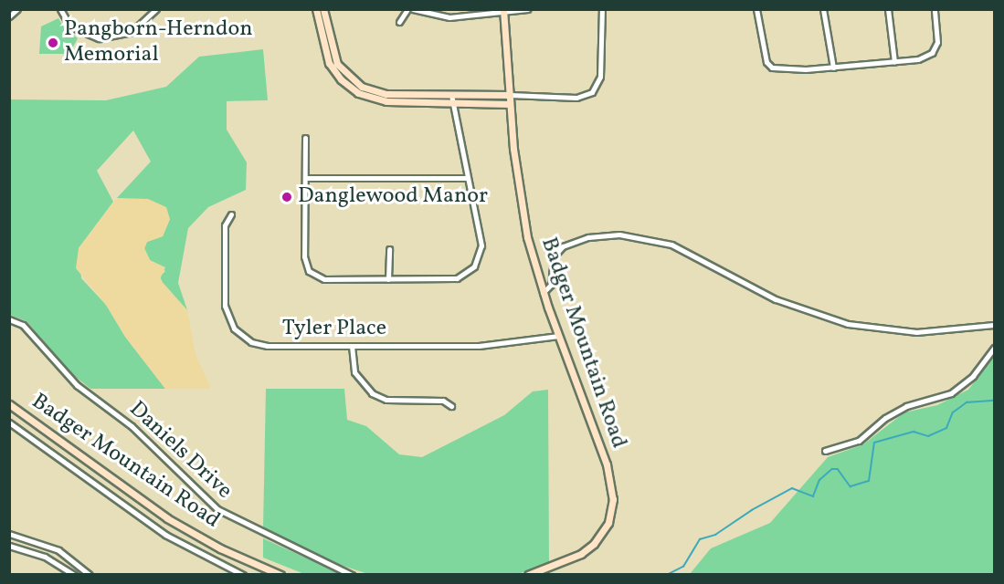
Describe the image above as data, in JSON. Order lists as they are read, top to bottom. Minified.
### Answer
{"streets":{"main road":["Badger Mountain Road"],"street":["Tyler Place","Daniels Drive"]},"crossings":[["Tyler Place","Badger Mountain Road"]],"places":["Pangborn-Herndon Memorial","Danglewood Manor"]}
